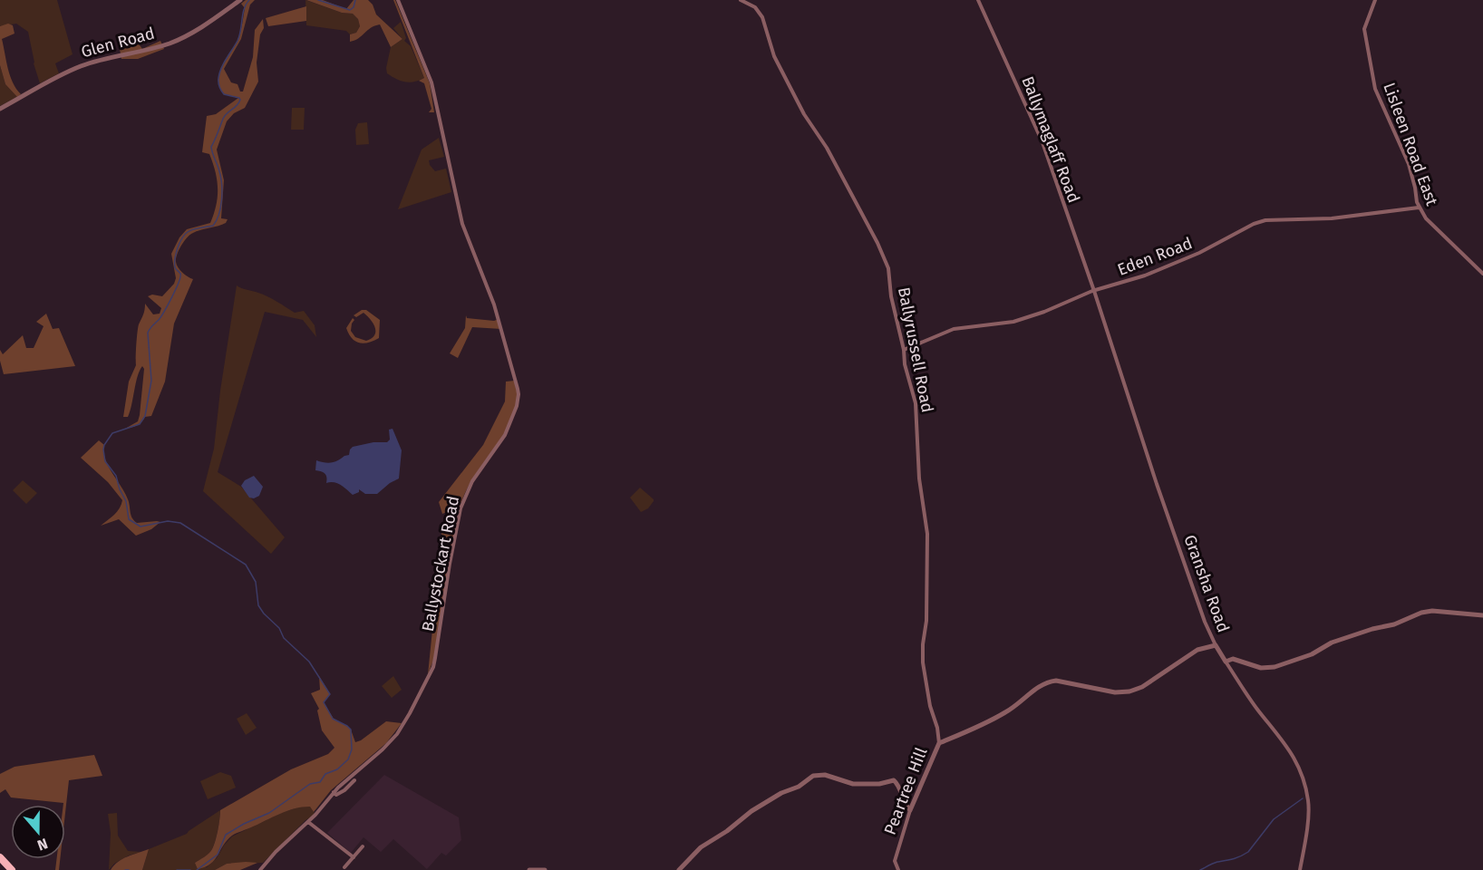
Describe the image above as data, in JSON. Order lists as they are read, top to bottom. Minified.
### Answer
{"streets":{"street":["Glen Road","Ballymaglaff Road","Lisleen Road East","Eden Road","Ballyrussell Road","Ballystockart Road","Gransha Road","Peartree Hill"]},"crossings":[["Ballymaglaff Road","Eden Road"],["Ballymaglaff Road","Gransha Road"],["Lisleen Road East","Eden Road"],["Eden Road","Ballyrussell Road"],["Eden Road","Gransha Road"],["Ballyrussell Road","Peartree Hill"],["Gransha Road","Peartree Hill"]],"north":"bottom"}
